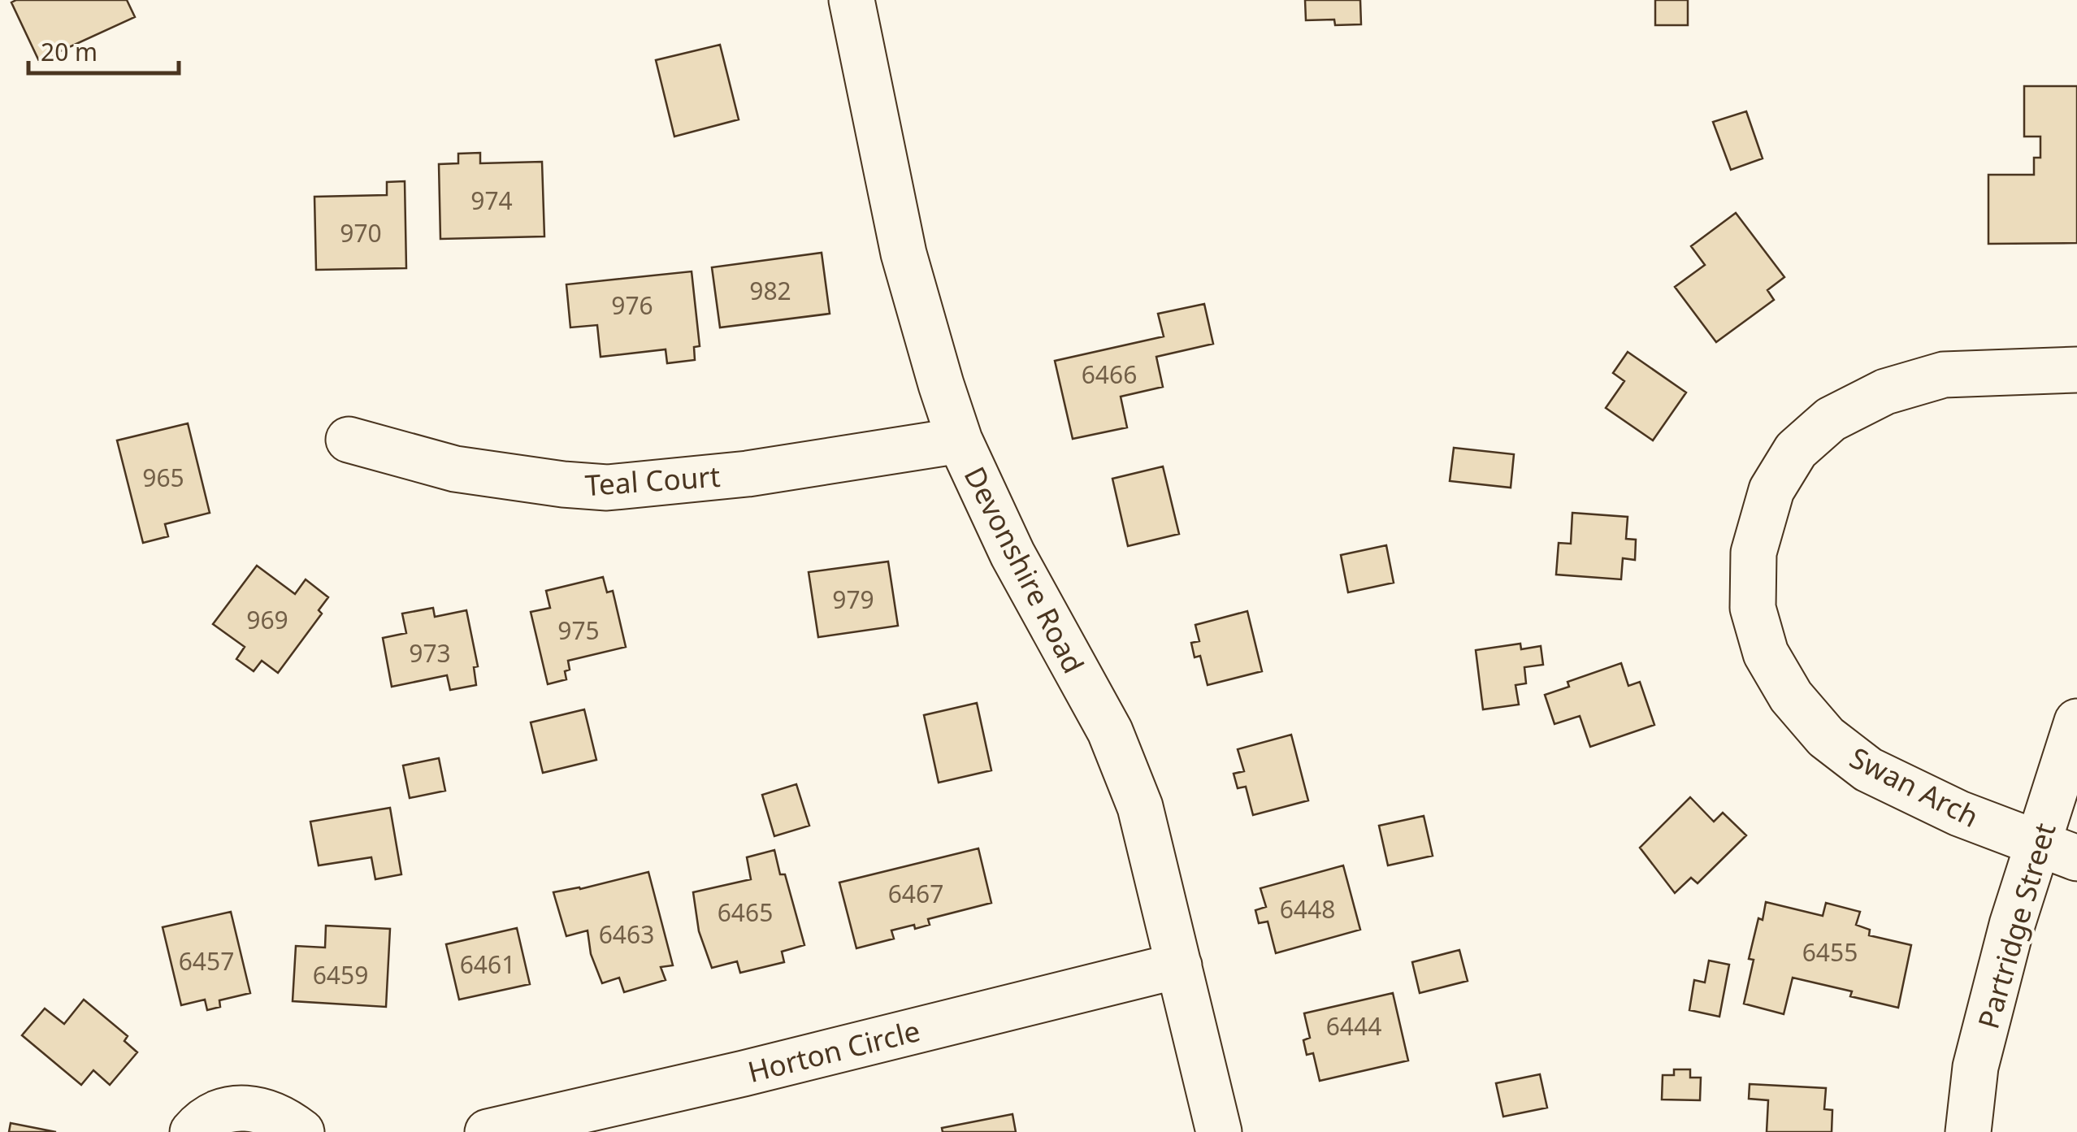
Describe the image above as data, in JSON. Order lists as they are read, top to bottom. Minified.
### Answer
{"streets":{"street":["Teal Court","Devonshire Road","Swan Arch","Partridge Street","Horton Circle"]},"crossings":[["Teal Court","Devonshire Road"],["Devonshire Road","Horton Circle"],["Swan Arch","Partridge Street"]],"house_numbers":["974","970","982","976","6466","965","979","969","975","973","6467","6448","6465","6463","6455","6457","6461","6459","6444"],"scale_bar":"20 m"}
